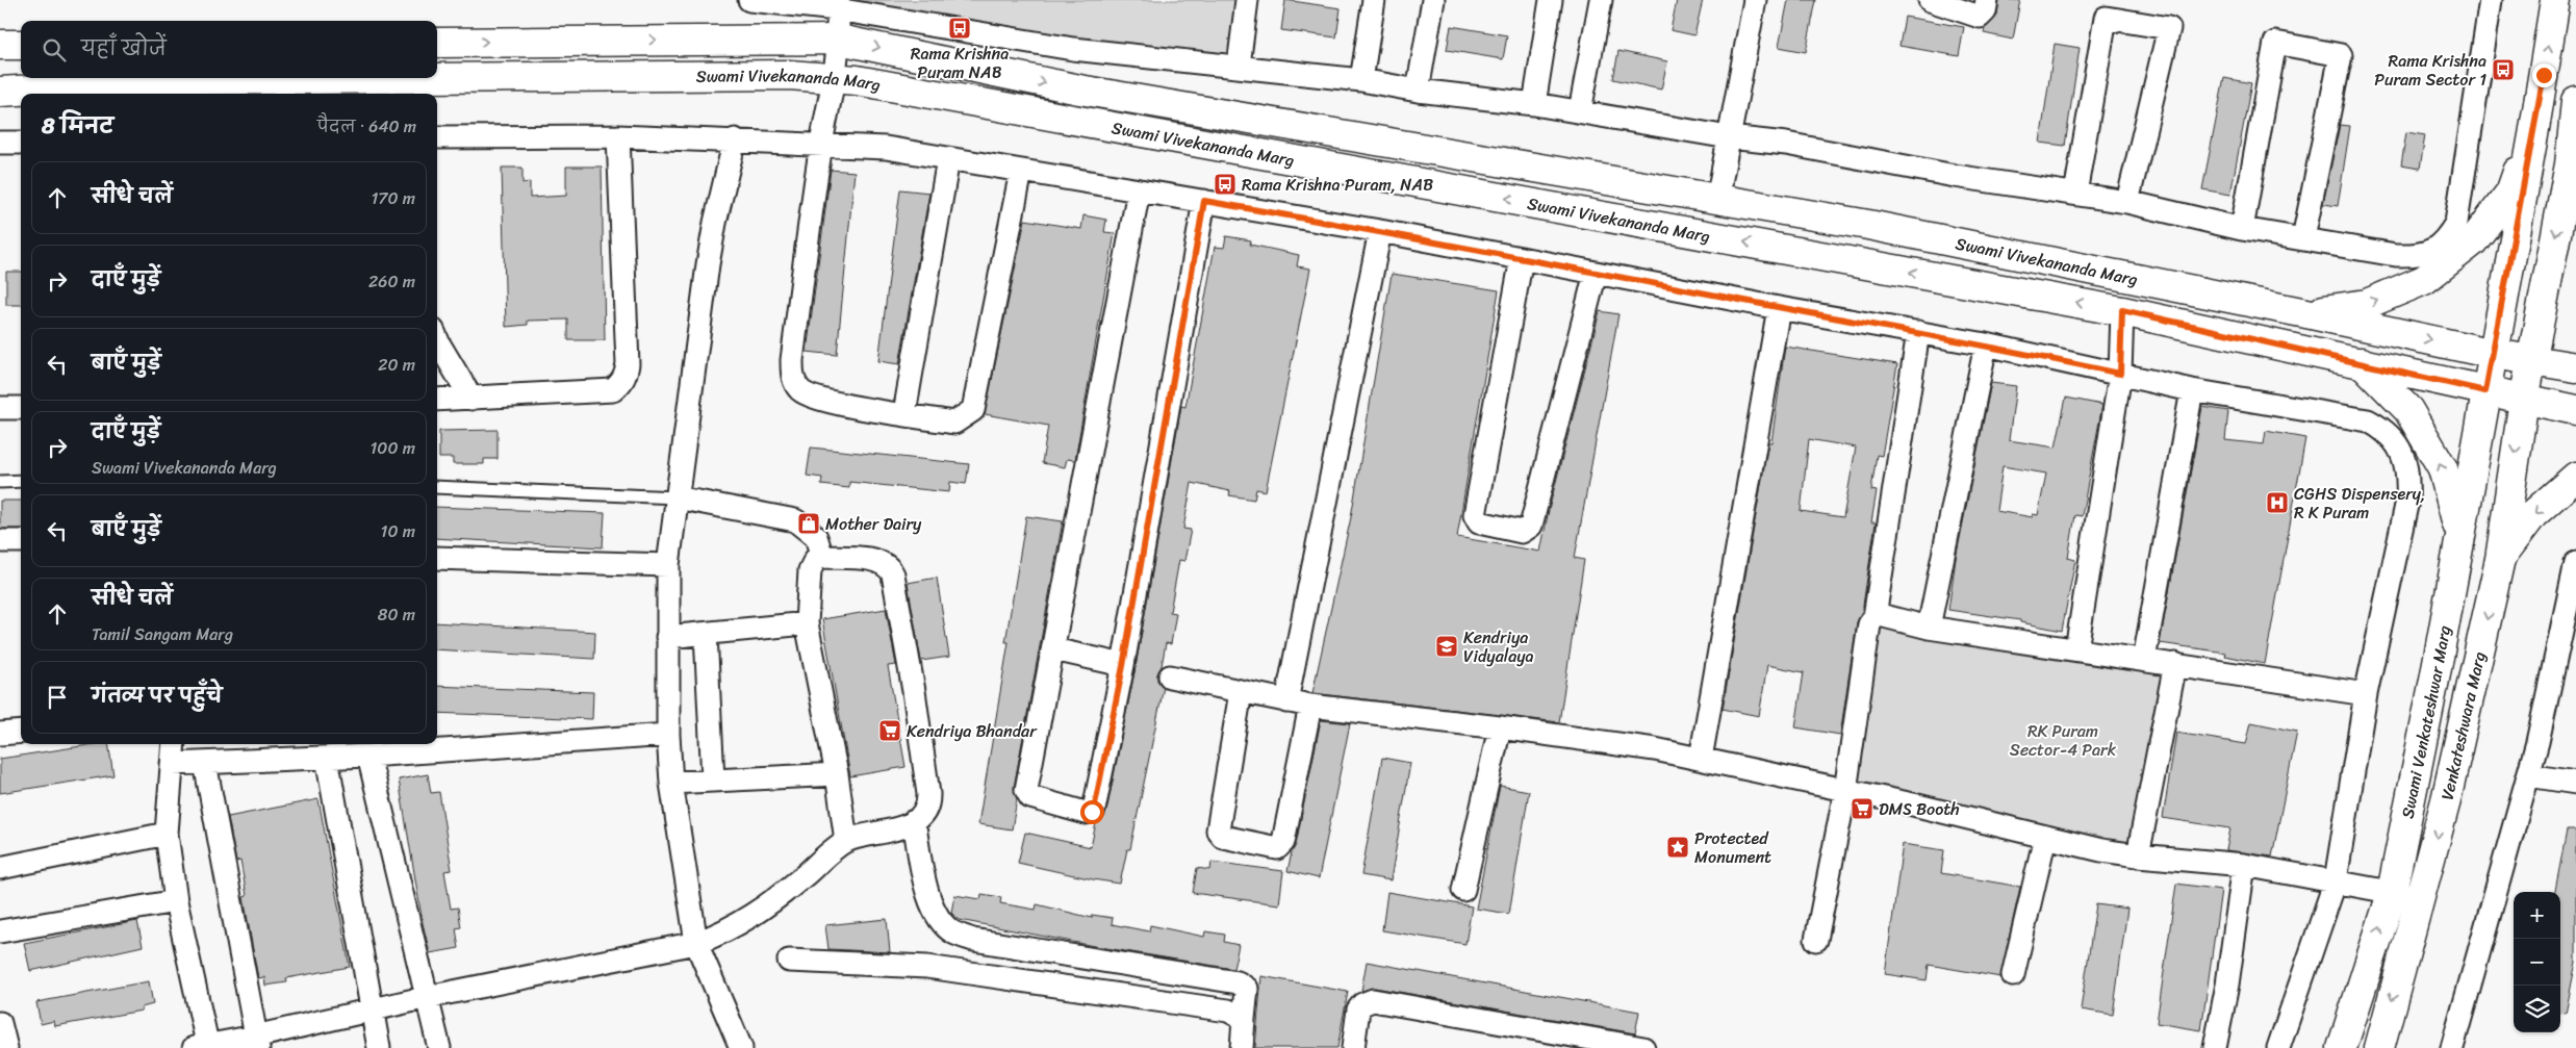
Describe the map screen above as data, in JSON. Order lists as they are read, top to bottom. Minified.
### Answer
{"streets":{"street":["Swami Vivekananda Marg","Swami Venkateshwar Marg","Venkateshwara Marg"]},"crossings":[["Swami Vivekananda Marg","Swami Venkateshwar Marg"],["Swami Vivekananda Marg","Venkateshwara Marg"]],"parks":["RK Puram Sector-4 Park"],"places":{"bus stop":["Rama Krishna Puram NAB","Rama Krishna Puram Sector 1","Rama Krishna Puram, NAB"],"hospital":["CGHS Dispensery, R K Puram"],"shop":["Mother Dairy"],"school or university":["Kendriya Vidyalaya"],"supermarket":["Kendriya Bhandar","DMS Booth"],"place":["Protected Monument"]},"page":{"search":"यहाँ खोजें","heading":["8 मिनट","पैदल · 640 m"],"list":[["सीधे चलें","170 m"],["दाएँ मुड़ें","260 m"],["बाएँ मुड़ें","20 m"],["दाएँ मुड़ें","Swami Vivekananda Marg","100 m"],["बाएँ मुड़ें","10 m"],["सीधे चलें","Tamil Sangam Marg","80 m"],"गंतव्य पर पहुँचे"],"map_buttons":["+","−"]}}
